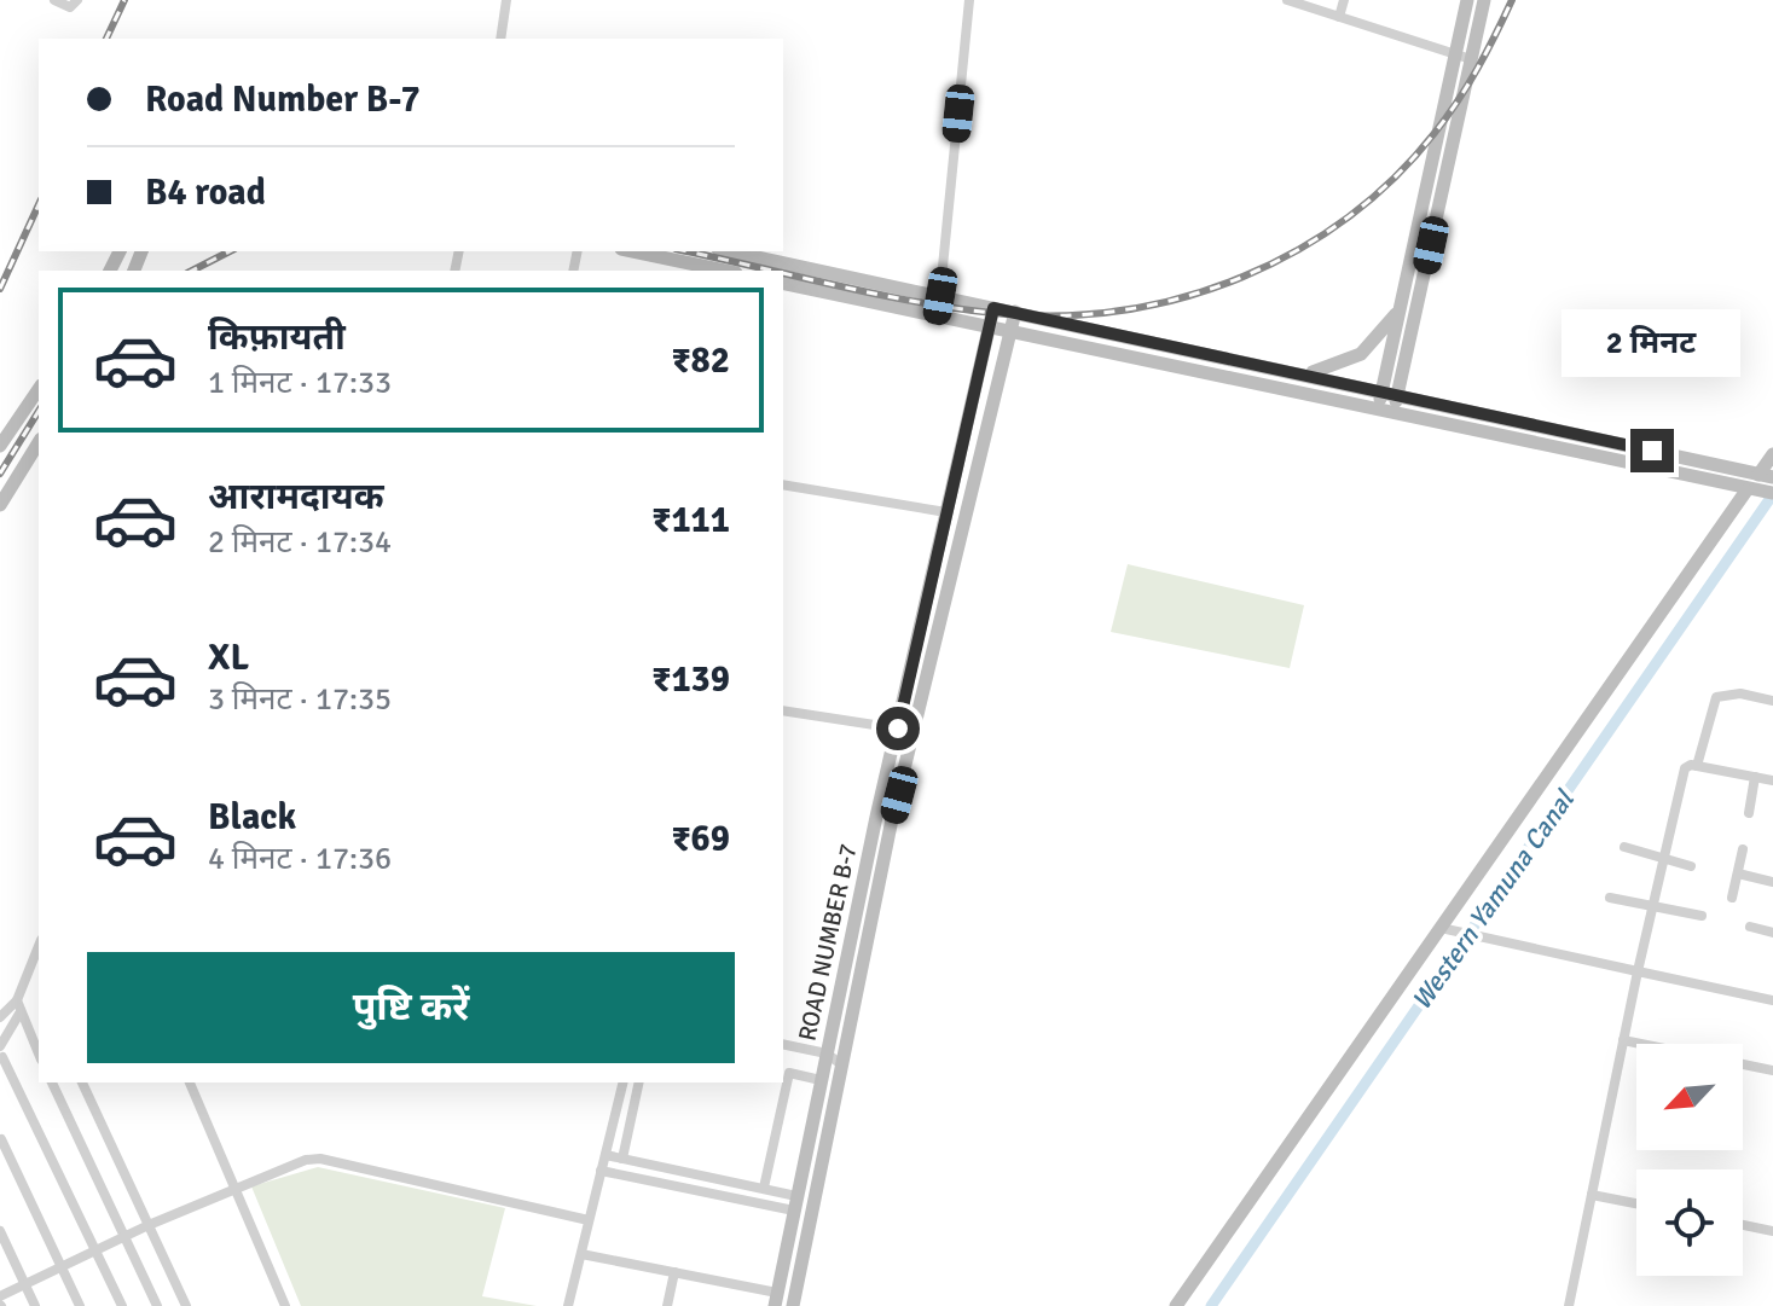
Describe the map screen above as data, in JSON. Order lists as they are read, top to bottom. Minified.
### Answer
{"streets":{"street":["ROAD NUMBER B-7"]},"water":["Western Yamuna Canal"],"north":"bottom left","page":{"banner":["Road Number B-7","B4 road"],"list":[{"name":"किफ़ायती","note":"1 मिनट · 17:33","value":"₹82"},{"name":"आरामदायक","note":"2 मिनट · 17:34","value":"₹111"},{"name":"XL","note":"3 मिनट · 17:35","value":"₹139"},{"name":"Black","note":"4 मिनट · 17:36","value":"₹69"}],"bubble":"2 मिनट","buttons":"पुष्टि करें"}}
